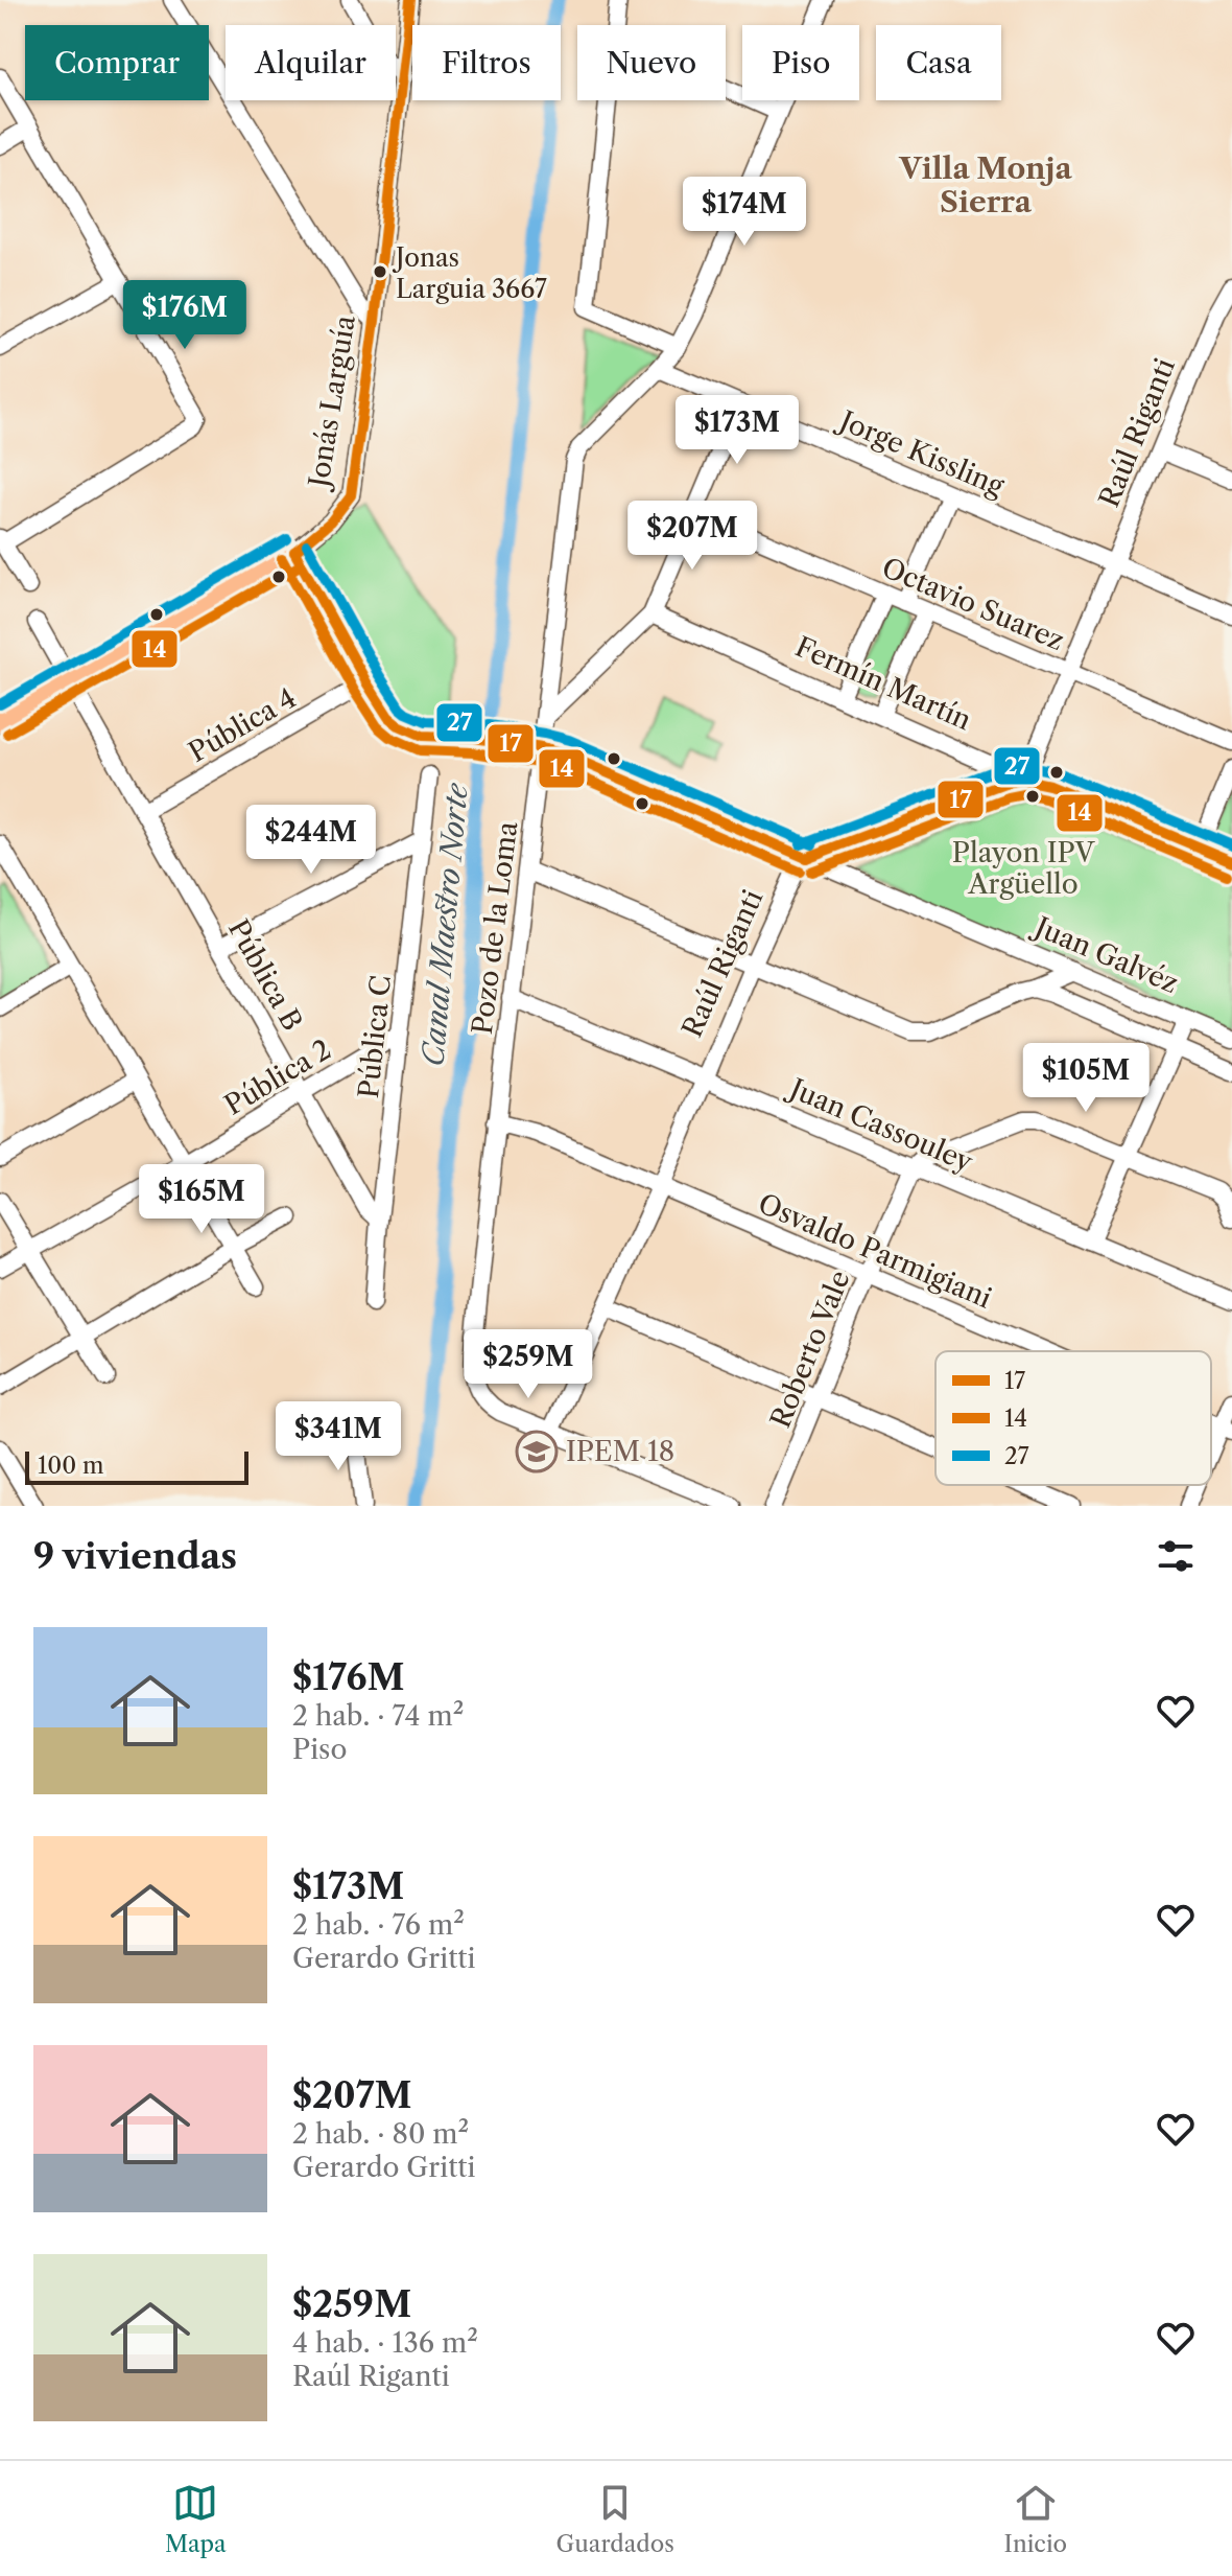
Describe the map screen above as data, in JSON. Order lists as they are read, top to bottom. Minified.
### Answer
{"streets":{"main road":["Jonás Larguía","Fermín Martín","Juan Galvéz"],"street":["Raúl Riganti","Jorge Kissling","Octavio Suarez","Pública 4","Pozo de la Loma","Pública B","Pública C","Pública 2","Juan Cassouley","Osvaldo Parmigiani","Roberto Vale"]},"crossings":[["Jonás Larguía","Juan Galvéz"],["Jonás Larguía","Pública B"],["Raúl Riganti","Jorge Kissling"],["Raúl Riganti","Octavio Suarez"],["Raúl Riganti","Fermín Martín"],["Raúl Riganti","Pozo de la Loma"],["Raúl Riganti","Juan Galvéz"],["Raúl Riganti","Juan Cassouley"],["Raúl Riganti","Osvaldo Parmigiani"],["Jorge Kissling","Pozo de la Loma"],["Pública 4","Juan Galvéz"],["Pública 4","Pública B"],["Pozo de la Loma","Juan Galvéz"],["Pozo de la Loma","Juan Cassouley"],["Pozo de la Loma","Osvaldo Parmigiani"],["Pública B","Pública C"],["Pública B","Pública 2"],["Pública C","Pública 2"],["Juan Cassouley","Roberto Vale"],["Osvaldo Parmigiani","Roberto Vale"]],"districts":["Villa Monja Sierra"],"water":["Canal Maestro Norte"],"parks":["Playon IPV Argüello"],"places":{"other":["Jonas Larguia 3667"],"school or university":["IPEM 18"]},"lines":["transit line 17","transit line 27","transit line 14"],"legend":["17","14","27"],"scale_bar":"100 m","page":{"chip":["Comprar","Alquilar","Filtros","Nuevo","Piso","Casa"],"price":["$174M","$176M","$173M","$207M","$244M","$105M","$165M","$259M","$341M"],"scale":"100 m","heading":"9 viviendas","list":[{"name":"$176M","note":"2 hab. · 74 m² · Piso"},{"name":"$173M","note":"2 hab. · 76 m² · Gerardo Gritti"},{"name":"$207M","note":"2 hab. · 80 m² · Gerardo Gritti"},{"name":"$259M","note":"4 hab. · 136 m² · Raúl Riganti"}],"tabs":["Mapa","Guardados","Inicio"]}}
